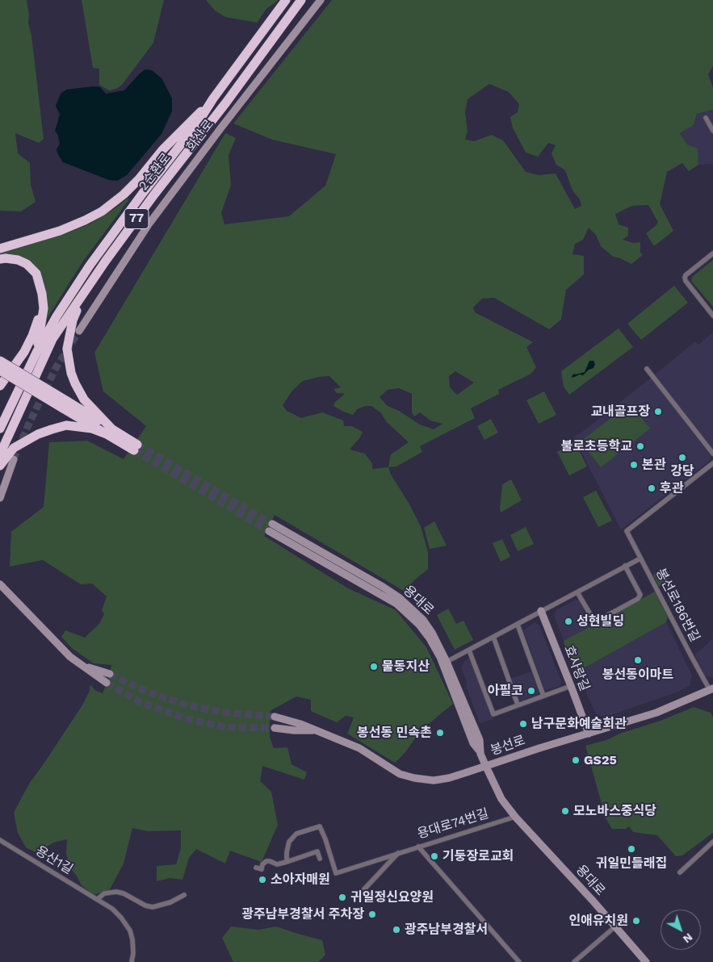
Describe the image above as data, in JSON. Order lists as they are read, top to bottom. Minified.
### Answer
{"streets":{"highway":["2순환로","77"],"main road":["화산로","용대로","효사랑길","봉선로"],"street":["봉선로186번길","용대로74번길","용산1길"]},"crossings":[["용대로","봉선로"],["용대로","용대로74번길"],["봉선로186번길","봉선로"],["효사랑길","봉선로"]],"places":["교내골프장","불로초등학교","강당","본관","후관","성현빌딩","봉선동이마트","물동지산","아필코","남구문화예술회관","봉선동 민속촌","GS25","모노바스중식당","귀일민들래집","기둥장로교회","소아자매원","귀일정신요양원","광주남부경찰서 주차장","인애유치원","광주남부경찰서"],"north":"bottom right"}
